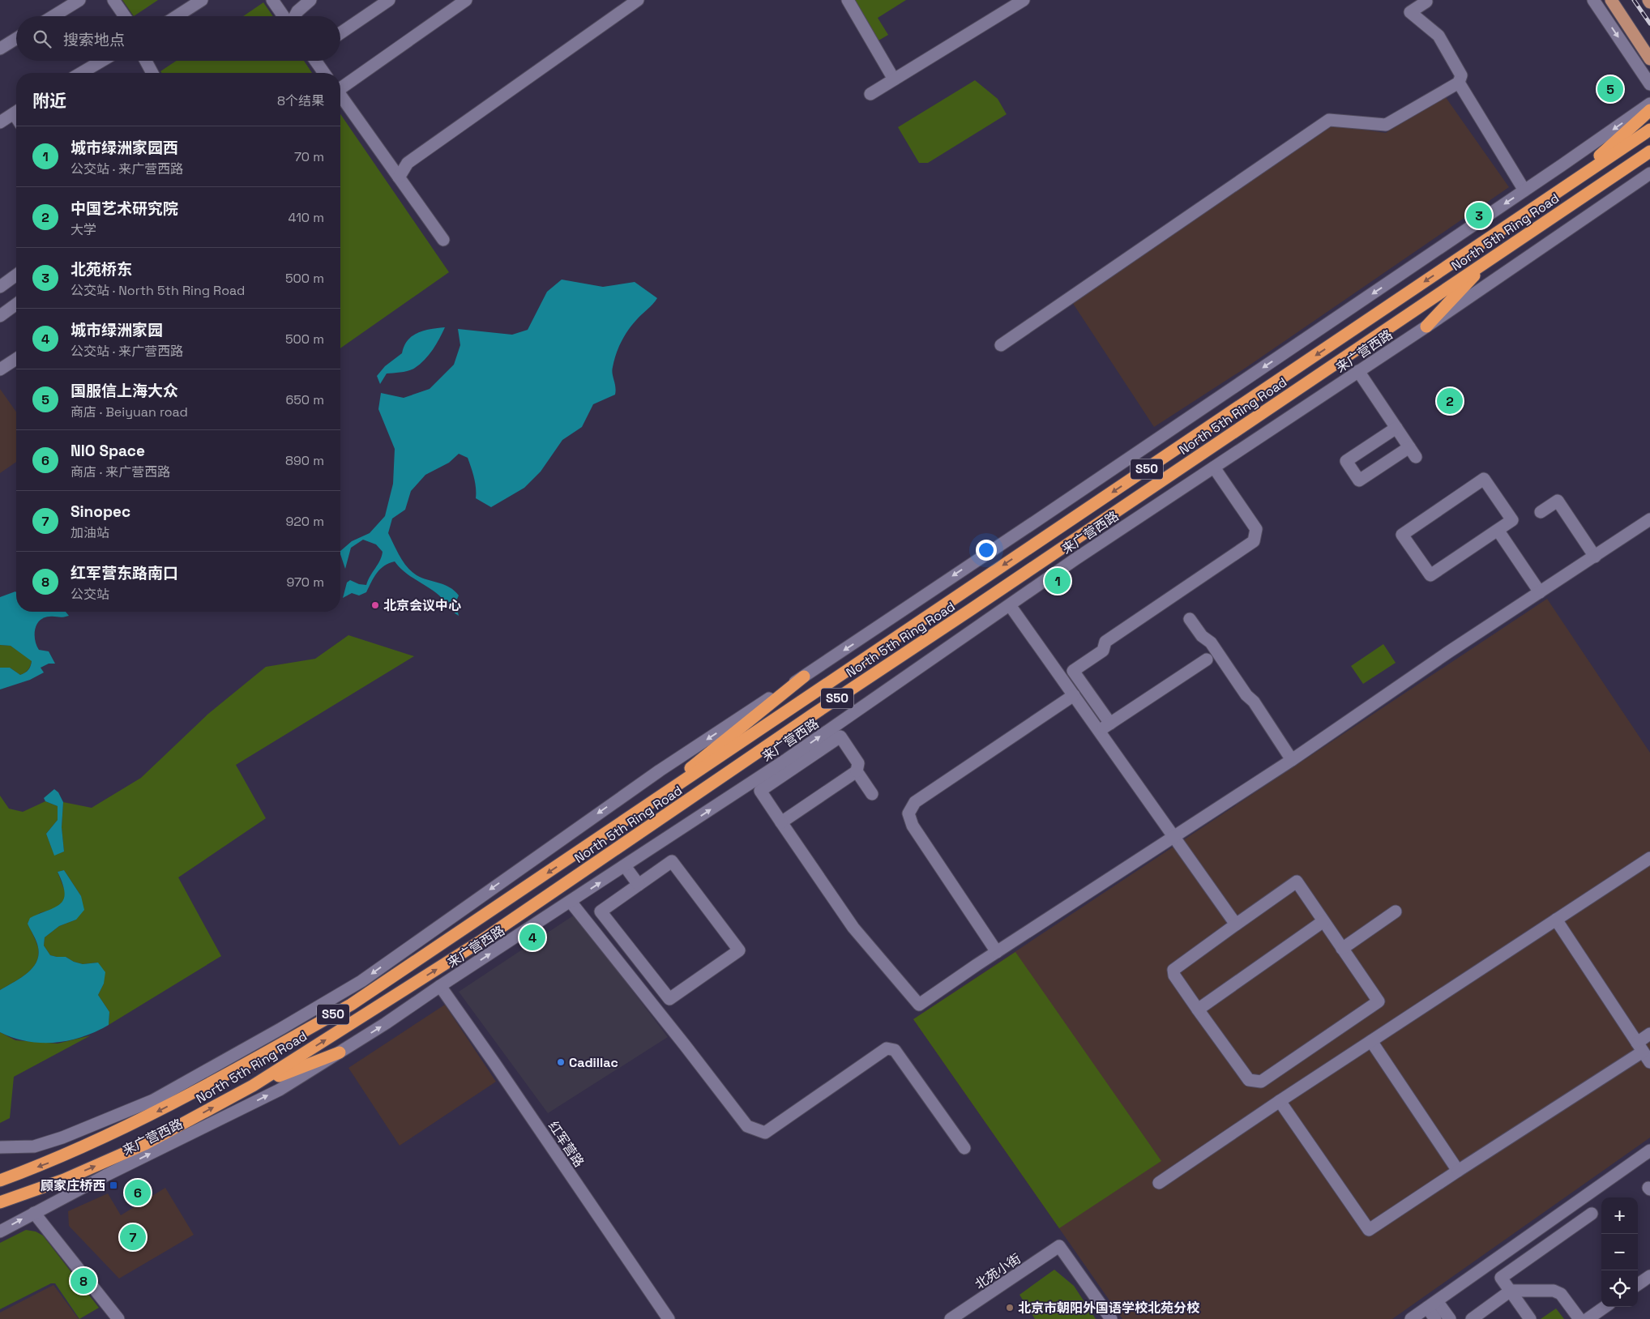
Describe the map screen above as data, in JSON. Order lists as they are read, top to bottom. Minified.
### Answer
{"streets":{"highway":["North 5th Ring Road","S50"],"street":["来广营西路","红军营路","北苑小街"]},"crossings":[["来广营西路","红军营路"]],"places":{"other":["北京会议中心","Cadillac","北京市朝阳外国语学校北苑分校"],"transit":["顾家庄桥西"]},"page":{"search":"搜索地点","heading":["附近","8个结果"],"pins":["5","3","2","1","4","6","7","8"],"list":[{"mark":"1","name":"城市绿洲家园西","note":"公交站 · 来广营西路","value":"70 m"},{"mark":"2","name":"中国艺术研究院","note":"大学","value":"410 m"},{"mark":"3","name":"北苑桥东","note":"公交站 · North 5th Ring Road","value":"500 m"},{"mark":"4","name":"城市绿洲家园","note":"公交站 · 来广营西路","value":"500 m"},{"mark":"5","name":"国服信上海大众","note":"商店 · Beiyuan road","value":"650 m"},{"mark":"6","name":"NIO Space","note":"商店 · 来广营西路","value":"890 m"},{"mark":"7","name":"Sinopec","note":"加油站","value":"920 m"},{"mark":"8","name":"红军营东路南口","note":"公交站","value":"970 m"}],"map_buttons":["+","−"]}}
